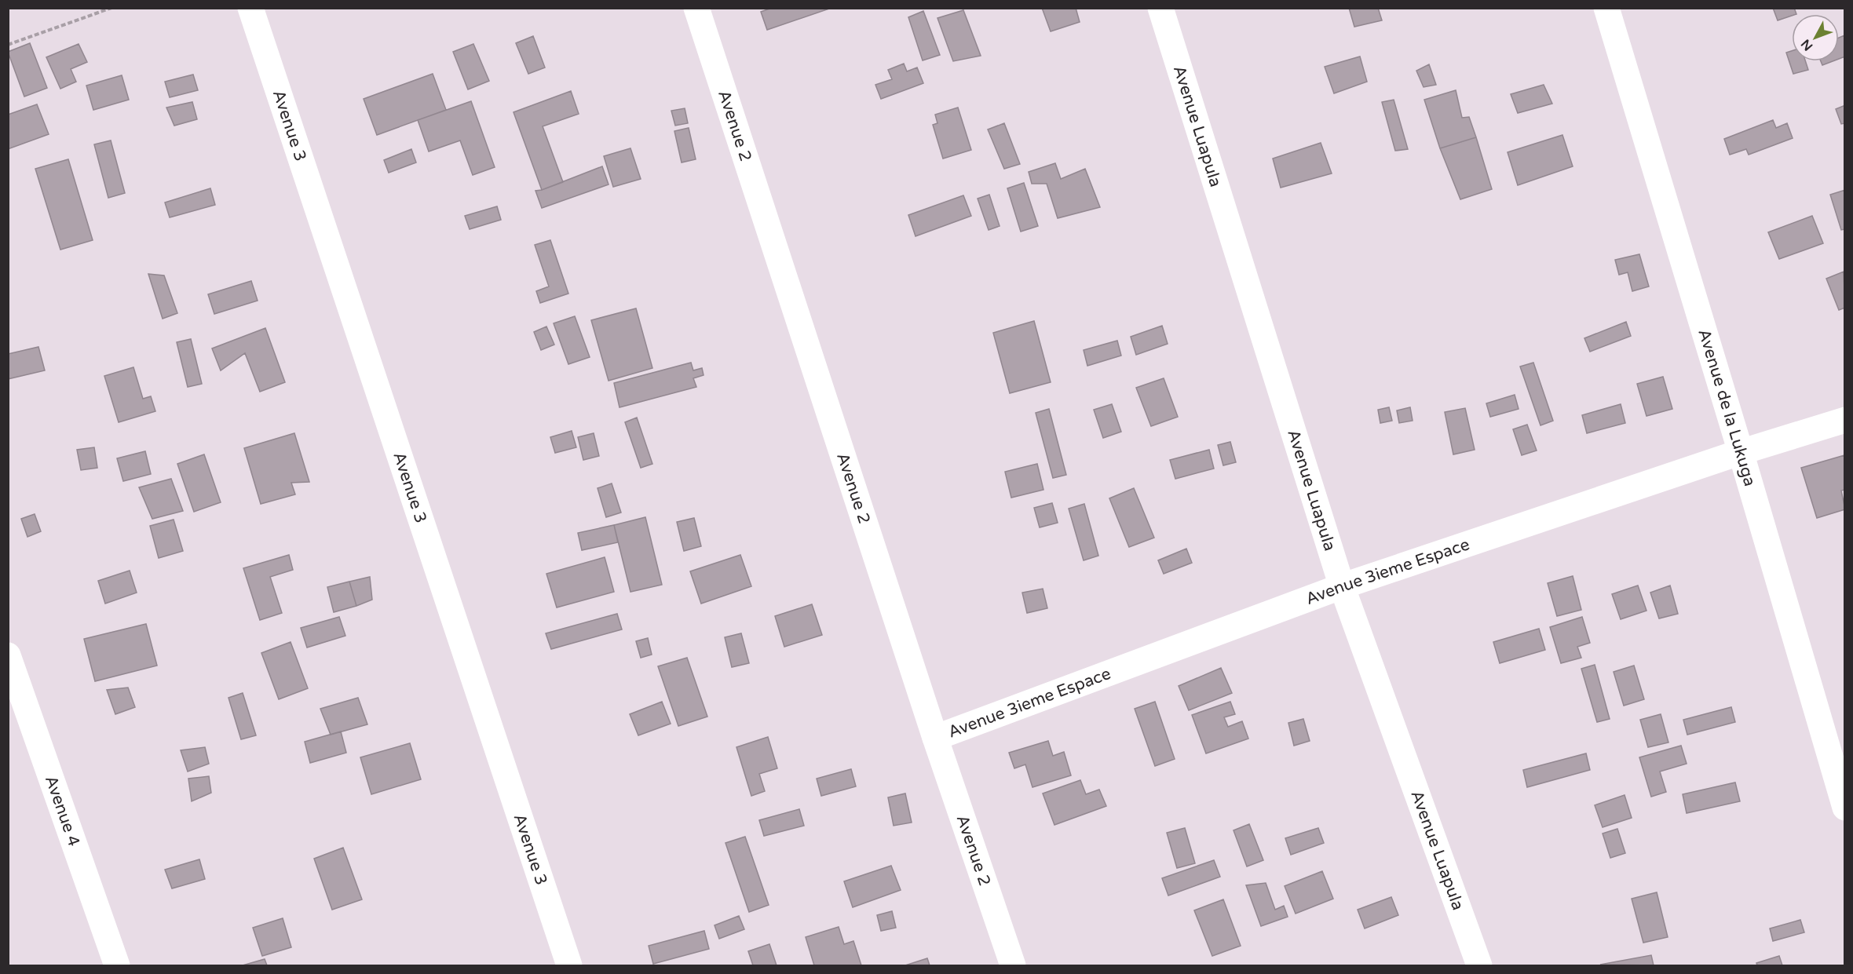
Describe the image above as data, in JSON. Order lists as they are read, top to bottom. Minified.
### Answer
{"streets":{"street":["Avenue 3","Avenue 2","Avenue Luapula","Avenue de la Lukuga","Avenue 3ieme Espace","Avenue 4"]},"crossings":[["Avenue 2","Avenue 3ieme Espace"],["Avenue Luapula","Avenue 3ieme Espace"],["Avenue de la Lukuga","Avenue 3ieme Espace"]],"north":"bottom left"}
